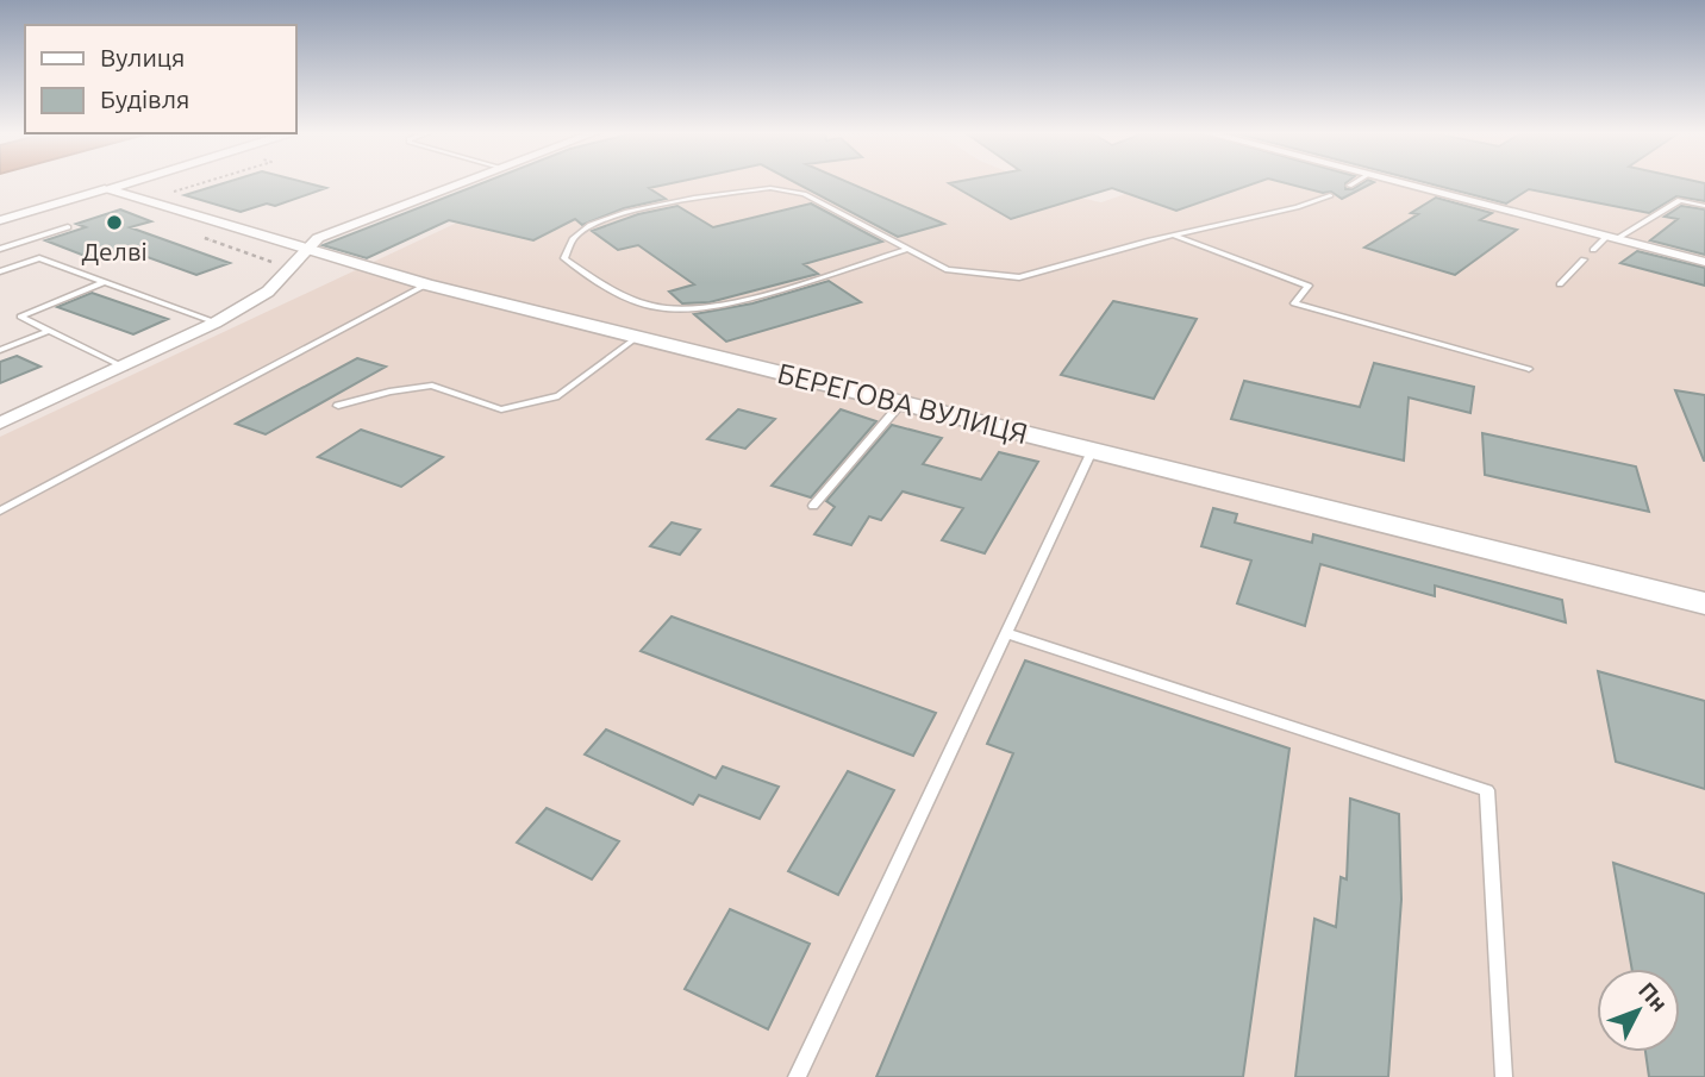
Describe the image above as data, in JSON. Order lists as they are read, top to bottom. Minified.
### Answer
{"streets":{"street":["БЕРЕГОВА ВУЛИЦЯ"]},"places":["Делві"],"legend":["Вулиця","Будівля"],"north":"top right"}
